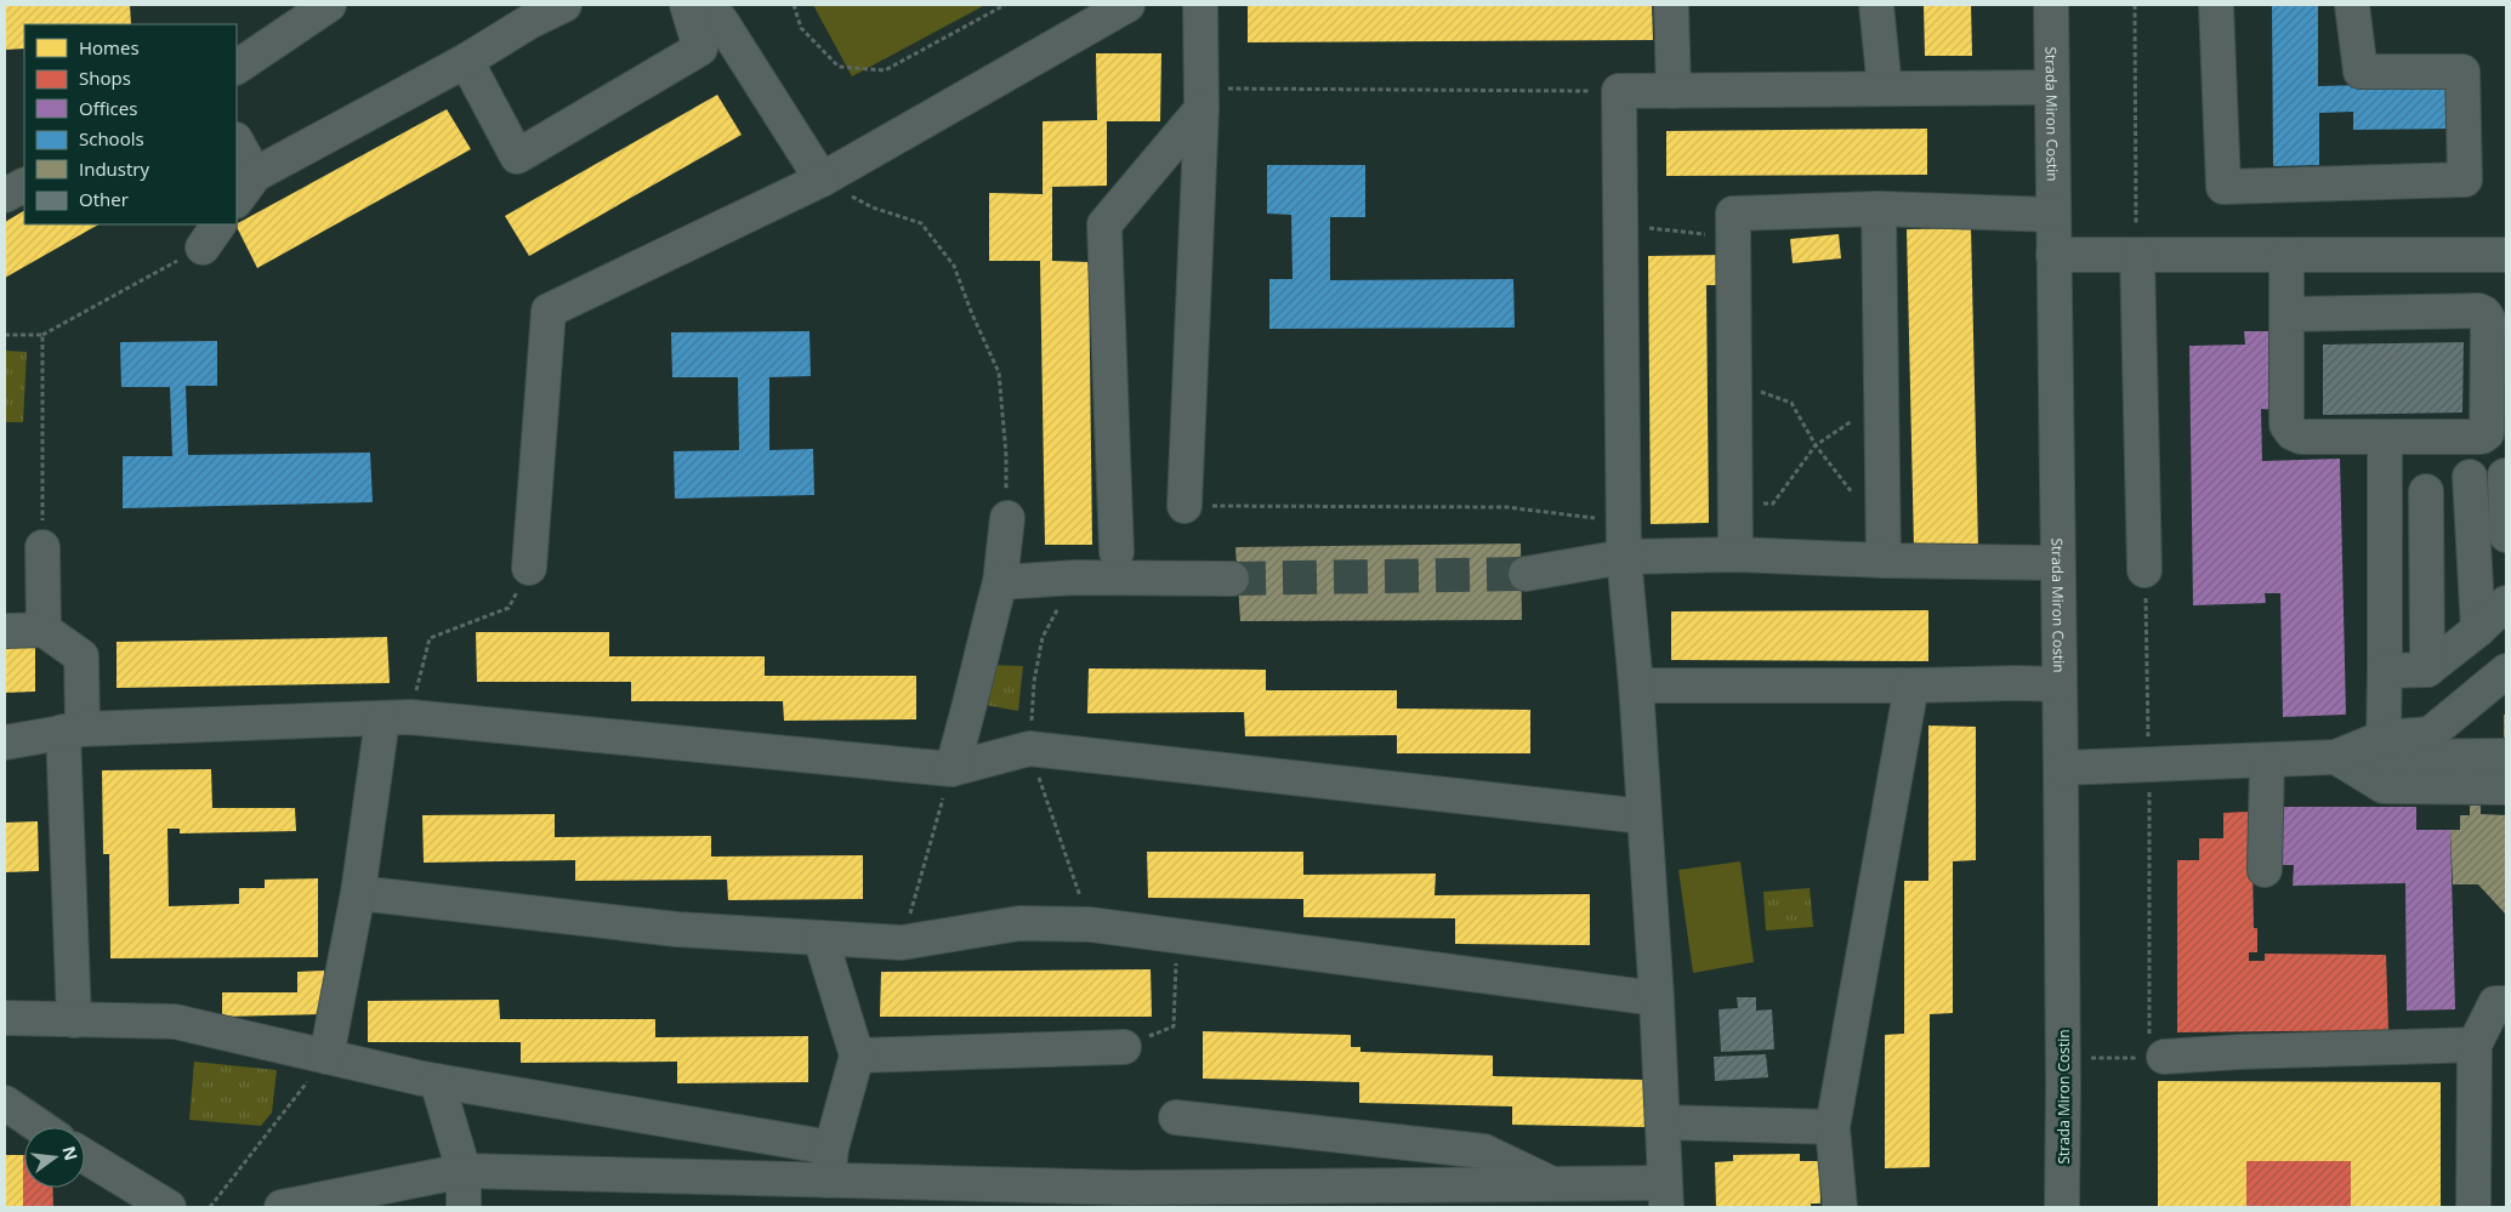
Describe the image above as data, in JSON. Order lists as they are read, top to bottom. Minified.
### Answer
{"streets":{"street":["Strada Miron Costin"]},"legend":["Homes","Shops","Offices","Schools","Industry","Other"],"north":"right"}
